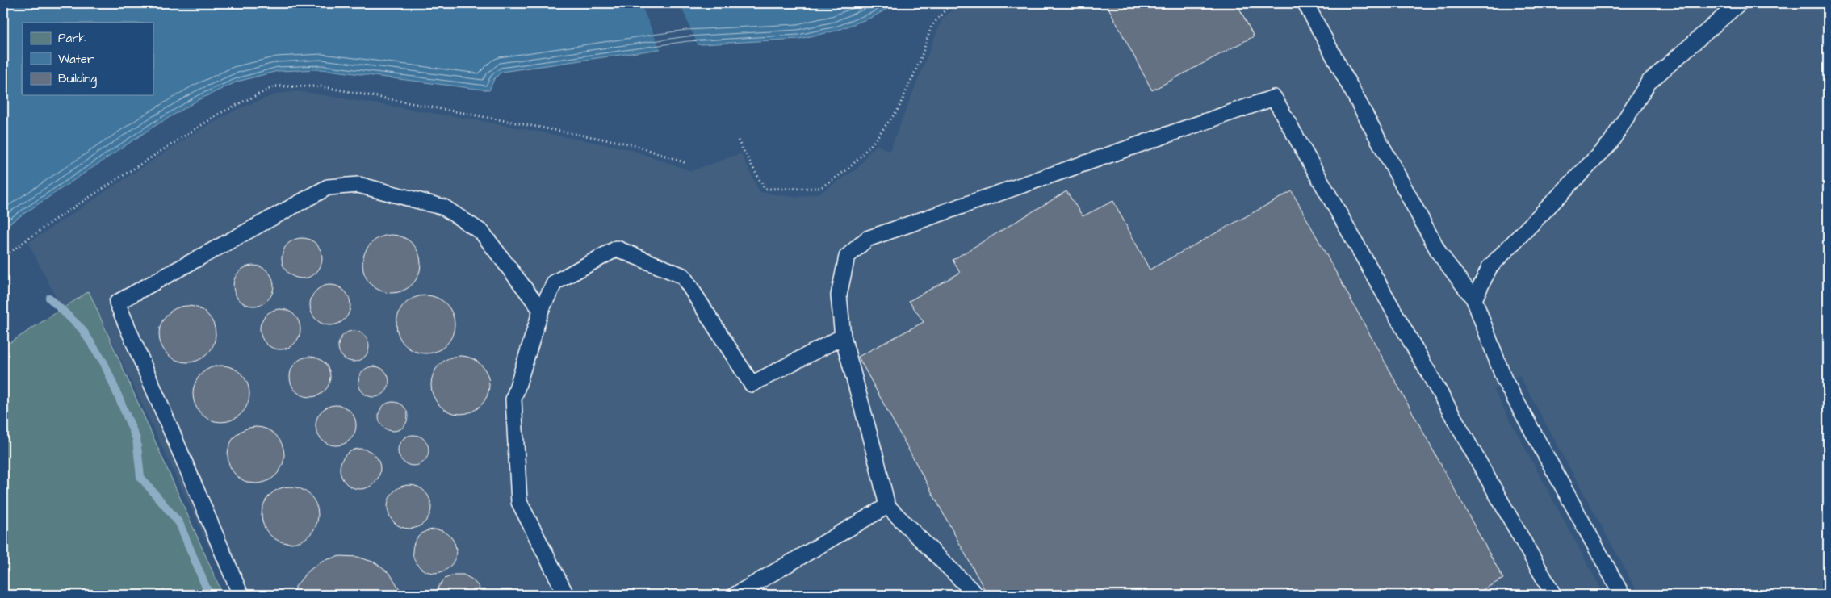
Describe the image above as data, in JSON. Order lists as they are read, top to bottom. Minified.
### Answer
{"legend":["Park","Water","Building"]}
